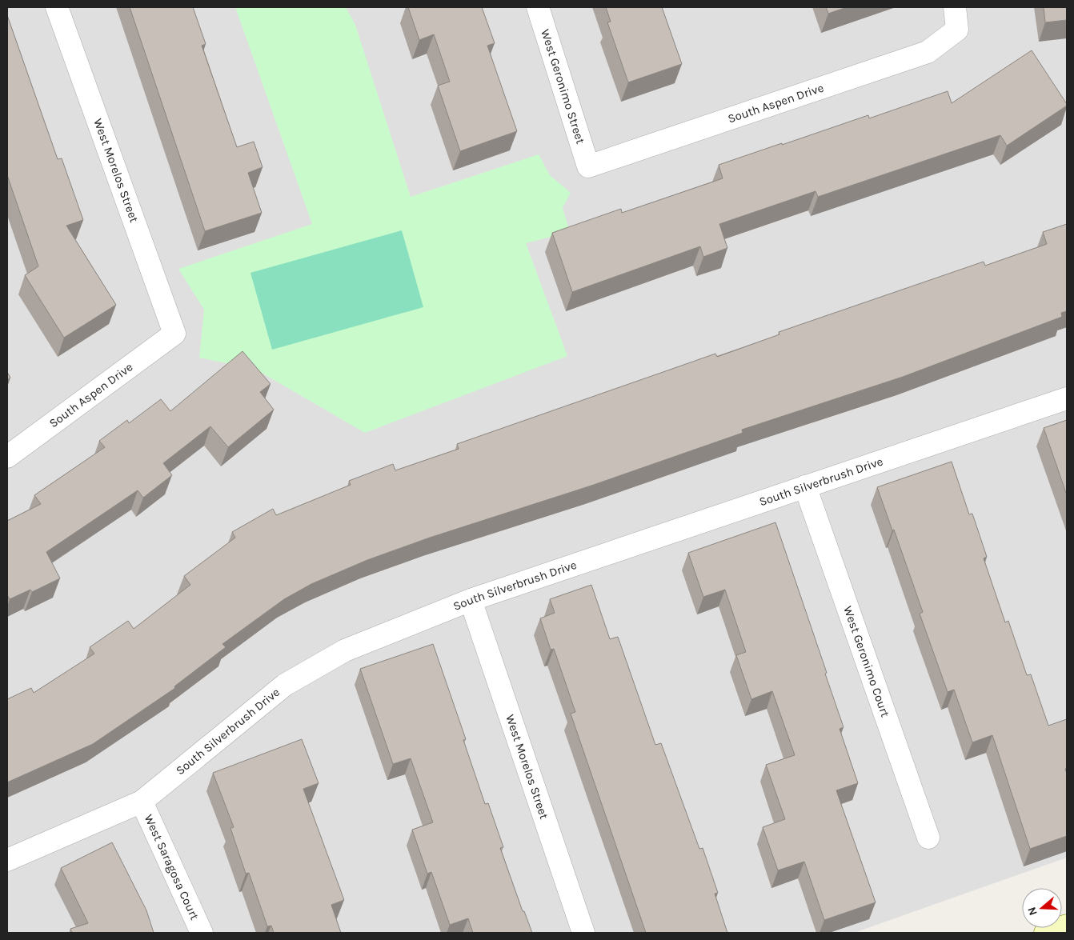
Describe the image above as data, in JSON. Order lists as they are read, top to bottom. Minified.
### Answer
{"streets":{"street":["West Geronimo Street","South Aspen Drive","West Morelos Street","South Silverbrush Drive","West Geronimo Court","West Saragosa Court"]},"crossings":[["West Geronimo Street","South Aspen Drive"],["South Aspen Drive","West Morelos Street"],["West Morelos Street","South Silverbrush Drive"],["South Silverbrush Drive","West Geronimo Court"],["South Silverbrush Drive","West Saragosa Court"]],"north":"left"}
